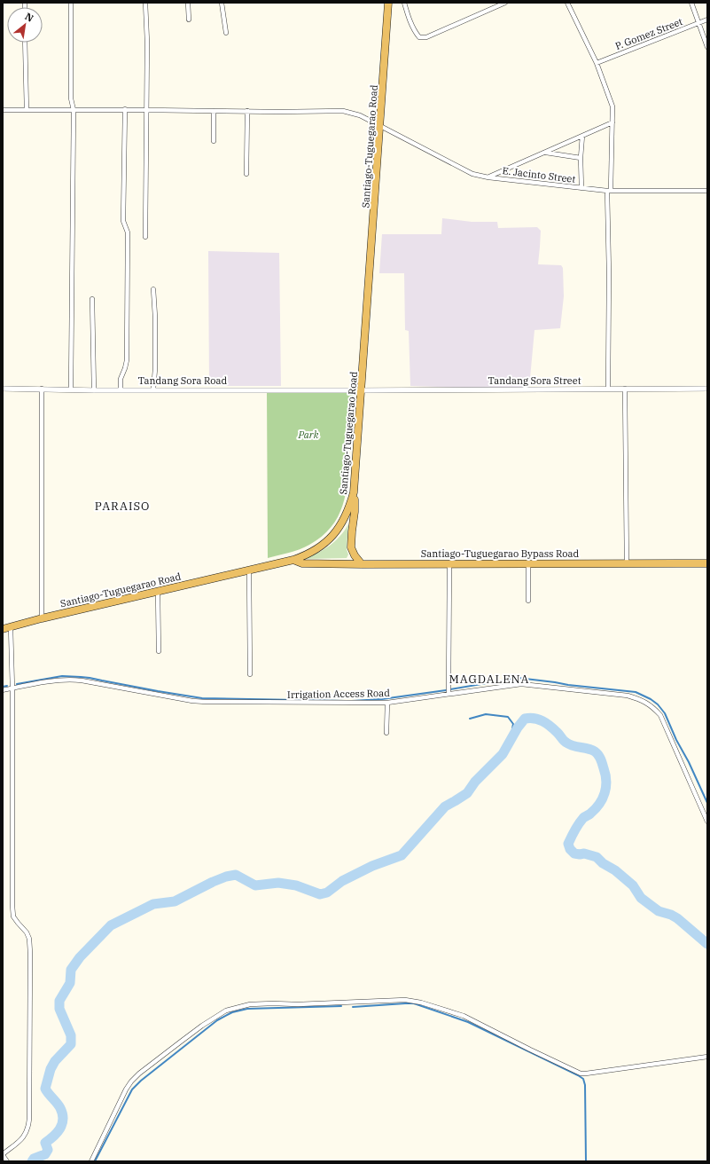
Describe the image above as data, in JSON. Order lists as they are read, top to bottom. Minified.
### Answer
{"streets":{"highway":["Santiago-Tuguegarao Road","Santiago-Tuguegarao Bypass Road"],"street":["P. Gomez Street","E. Jacinto Street","Tandang Sora Road","Tandang Sora Street","Irrigation Access Road"]},"crossings":[["Santiago-Tuguegarao Road","E. Jacinto Street"],["Santiago-Tuguegarao Road","Tandang Sora Road"],["Santiago-Tuguegarao Road","Tandang Sora Street"],["Santiago-Tuguegarao Road","Santiago-Tuguegarao Bypass Road"],["Tandang Sora Road","Tandang Sora Street"]],"districts":["PARAISO","MAGDALENA"],"parks":["Park"],"north":"top right"}
